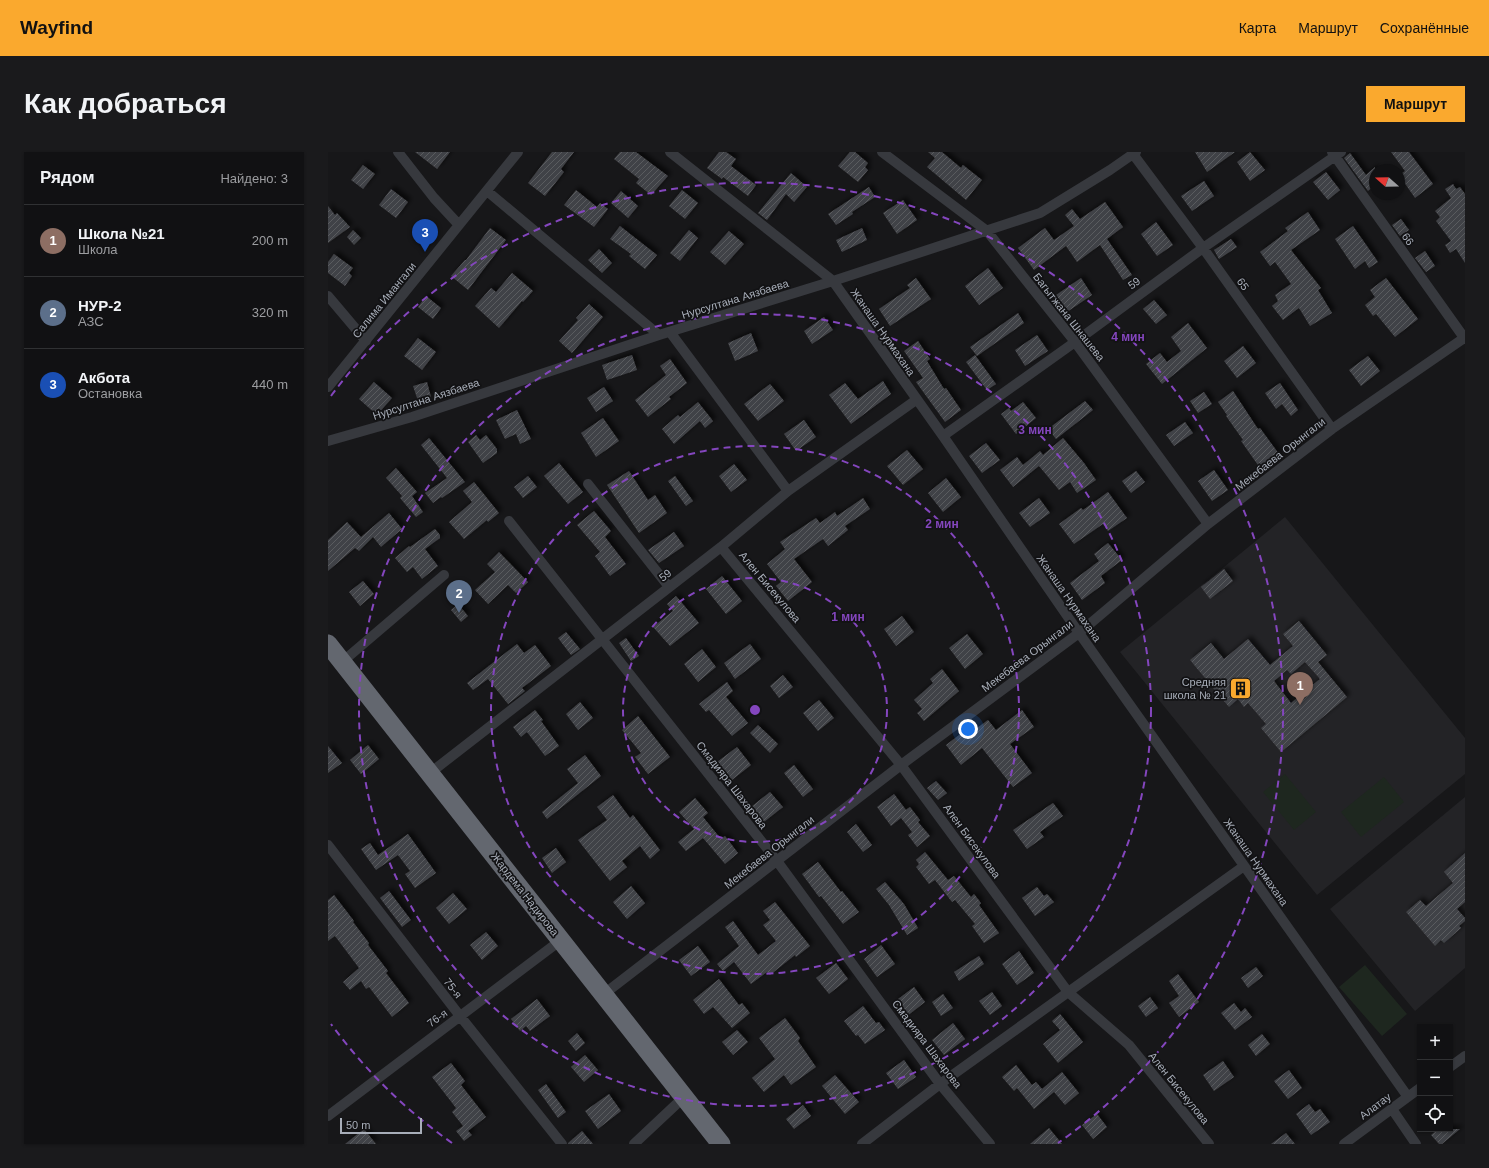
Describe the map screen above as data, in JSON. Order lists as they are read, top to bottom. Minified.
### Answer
{"streets":{"highway":["Жардема Надирова"],"street":["66","59","65","Нурсултана Аязбаева","Салима Имангали","Багытжана Шнашева","Жанаша Нурмахана","Мекебаева Орынгали","Ален Бисекулова","Смадияра Шахарова","75-я","76-я","Алатау"]},"crossings":[["66","59"],["66","Мекебаева Орынгали"],["59","65"],["59","Багытжана Шнашева"],["59","Жанаша Нурмахана"],["59","Ален Бисекулова"],["59","Смадияра Шахарова"],["59","Жардема Надирова"],["65","Нурсултана Аязбаева"],["65","Мекебаева Орынгали"],["Нурсултана Аязбаева","Багытжана Шнашева"],["Нурсултана Аязбаева","Жанаша Нурмахана"],["Багытжана Шнашева","Мекебаева Орынгали"],["Жанаша Нурмахана","Мекебаева Орынгали"],["Жанаша Нурмахана","Алатау"],["Мекебаева Орынгали","Ален Бисекулова"],["Мекебаева Орынгали","Смадияра Шахарова"],["Мекебаева Орынгали","Жардема Надирова"],["Жардема Надирова","76-я"],["75-я","76-я"]],"places":{"building":["Средняя школа № 21"]},"scale_bar":"50 m","north":"left","page":{"header":"Wayfind","nav":["Карта","Маршрут","Сохранённые"],"buttons":"Маршрут","title":"Как добраться","heading":["Рядом","Найдено: 3"],"list":[{"mark":"1","name":"Школа №21","note":"Школа","value":"200 m"},{"mark":"2","name":"НУР-2","note":"АЗС","value":"320 m"},{"mark":"3","name":"Акбота","note":"Остановка","value":"440 m"}],"pins":["3","2","1"],"map_buttons":["+","−"],"scale":"50 m"},"rings":["4 мин","3 мин","2 мин","1 мин"]}
